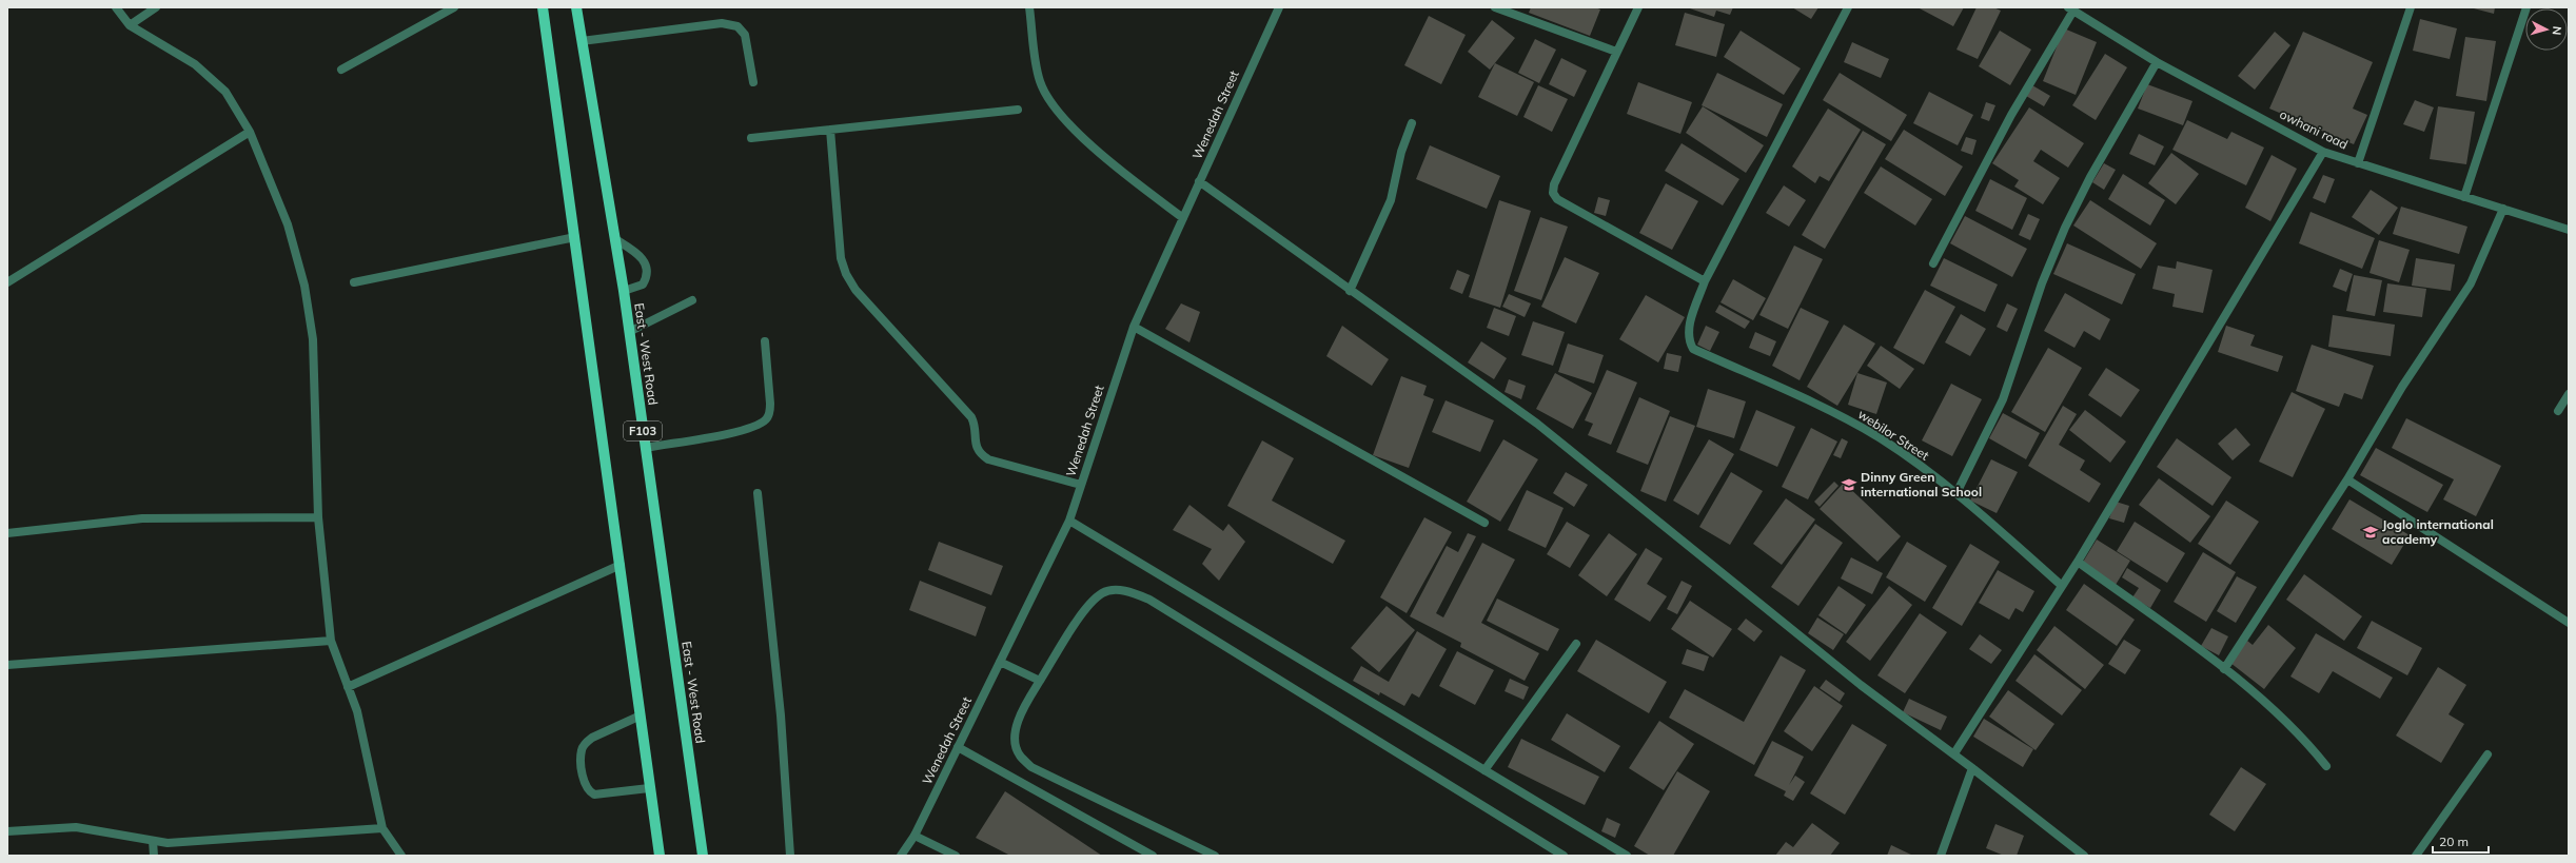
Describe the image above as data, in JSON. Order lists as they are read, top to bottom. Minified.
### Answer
{"streets":{"main road":["East - West Road","F103"],"street":["Wenedah Street","owhani road","webilor Street"]},"places":{"school or university":["Dinny Green international School","Joglo international academy"]},"scale_bar":"20 m","north":"right"}
